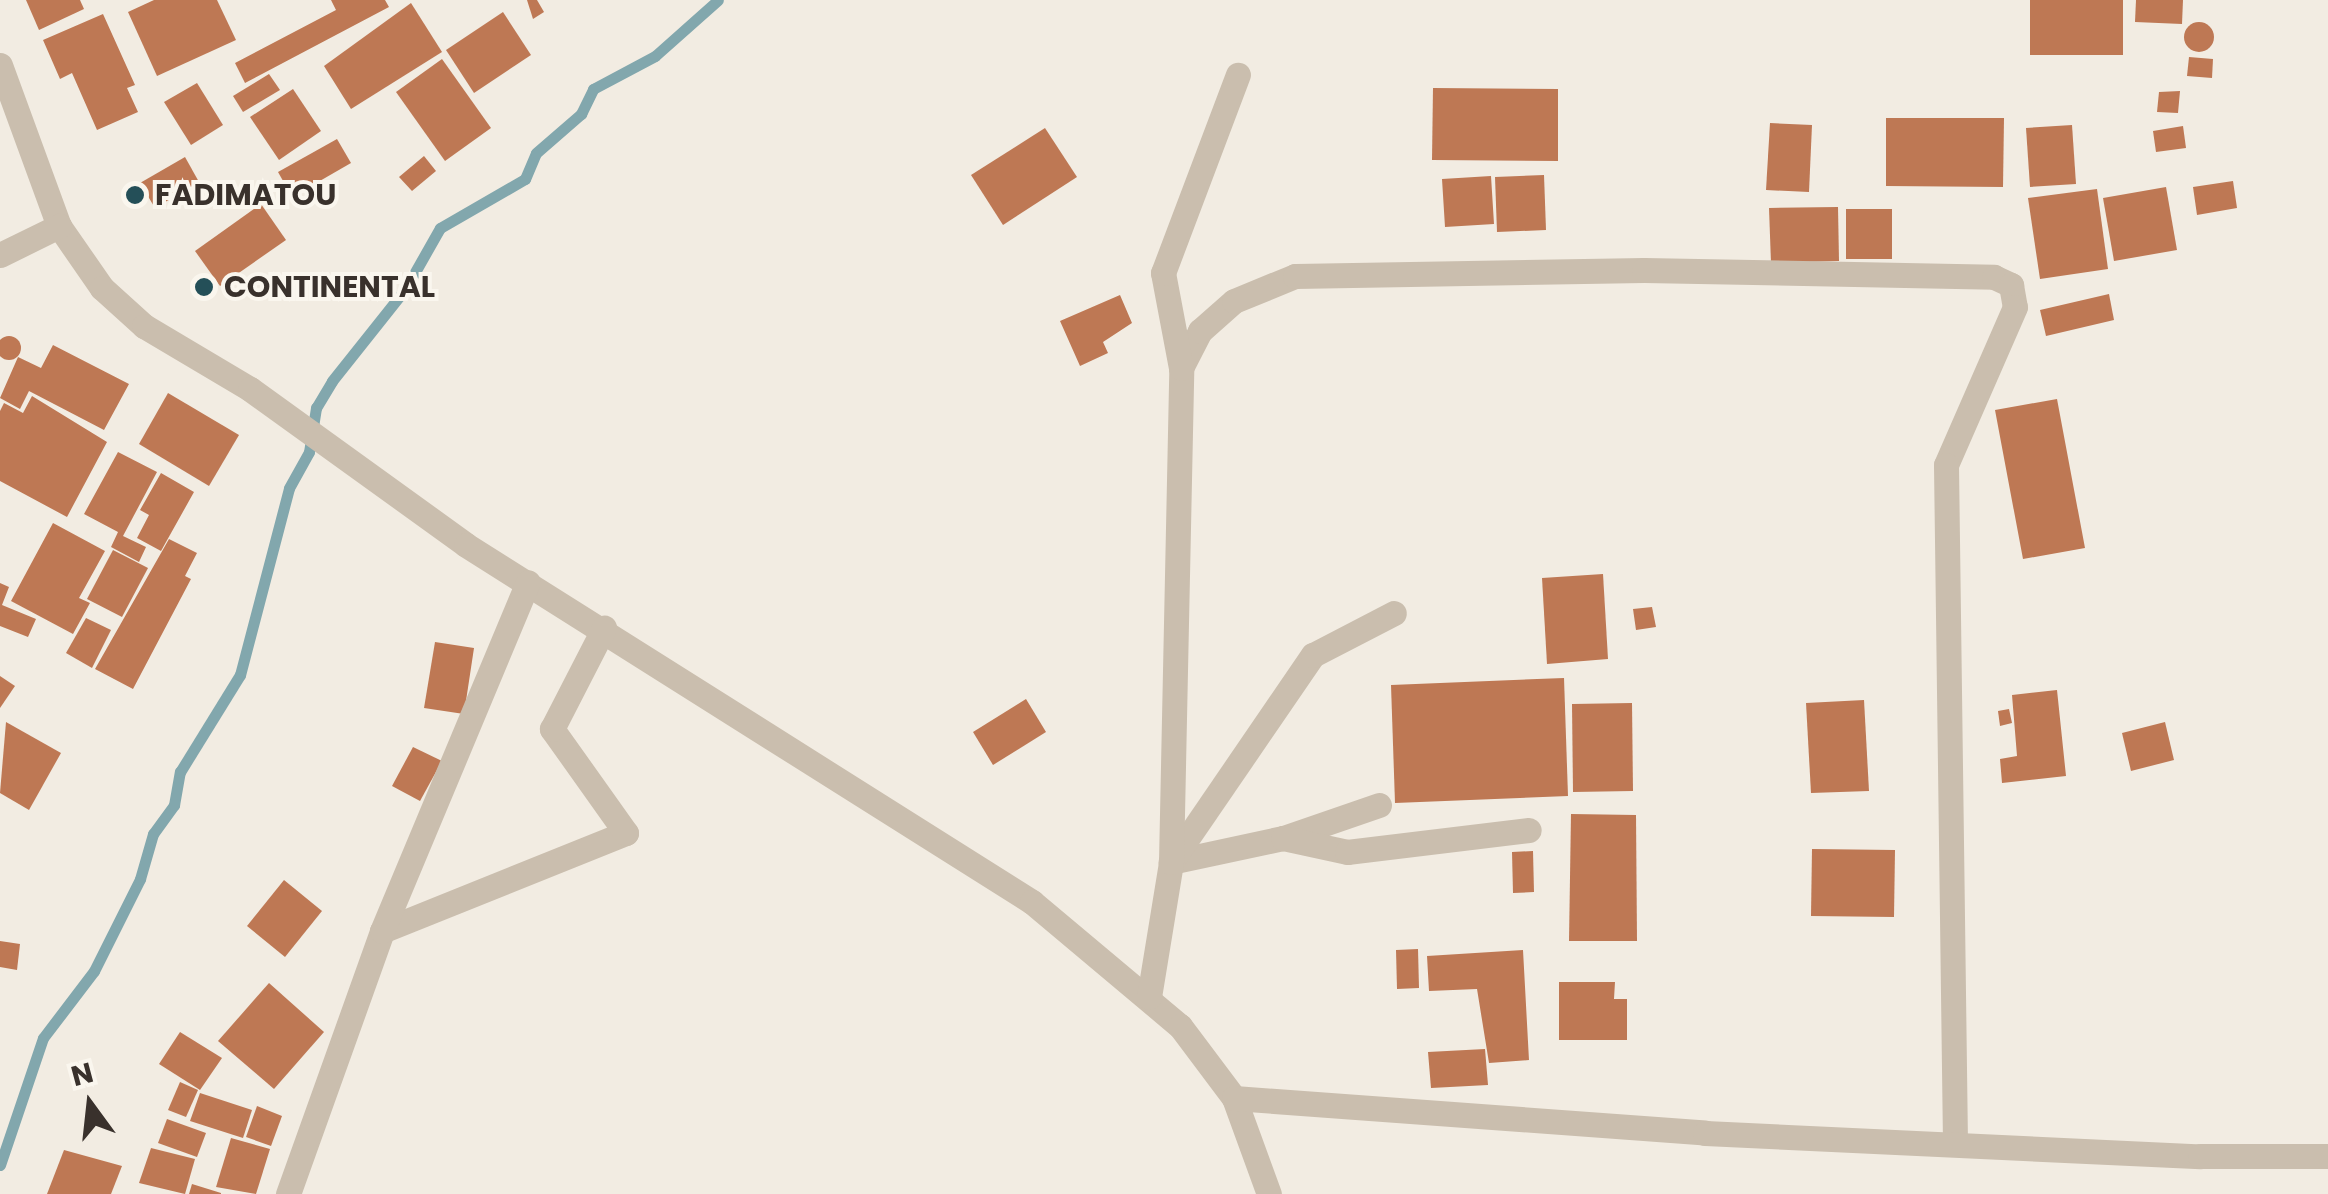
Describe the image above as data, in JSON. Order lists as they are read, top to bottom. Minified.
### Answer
{"places":["FADIMATOU","CONTINENTAL"],"north":"top"}
